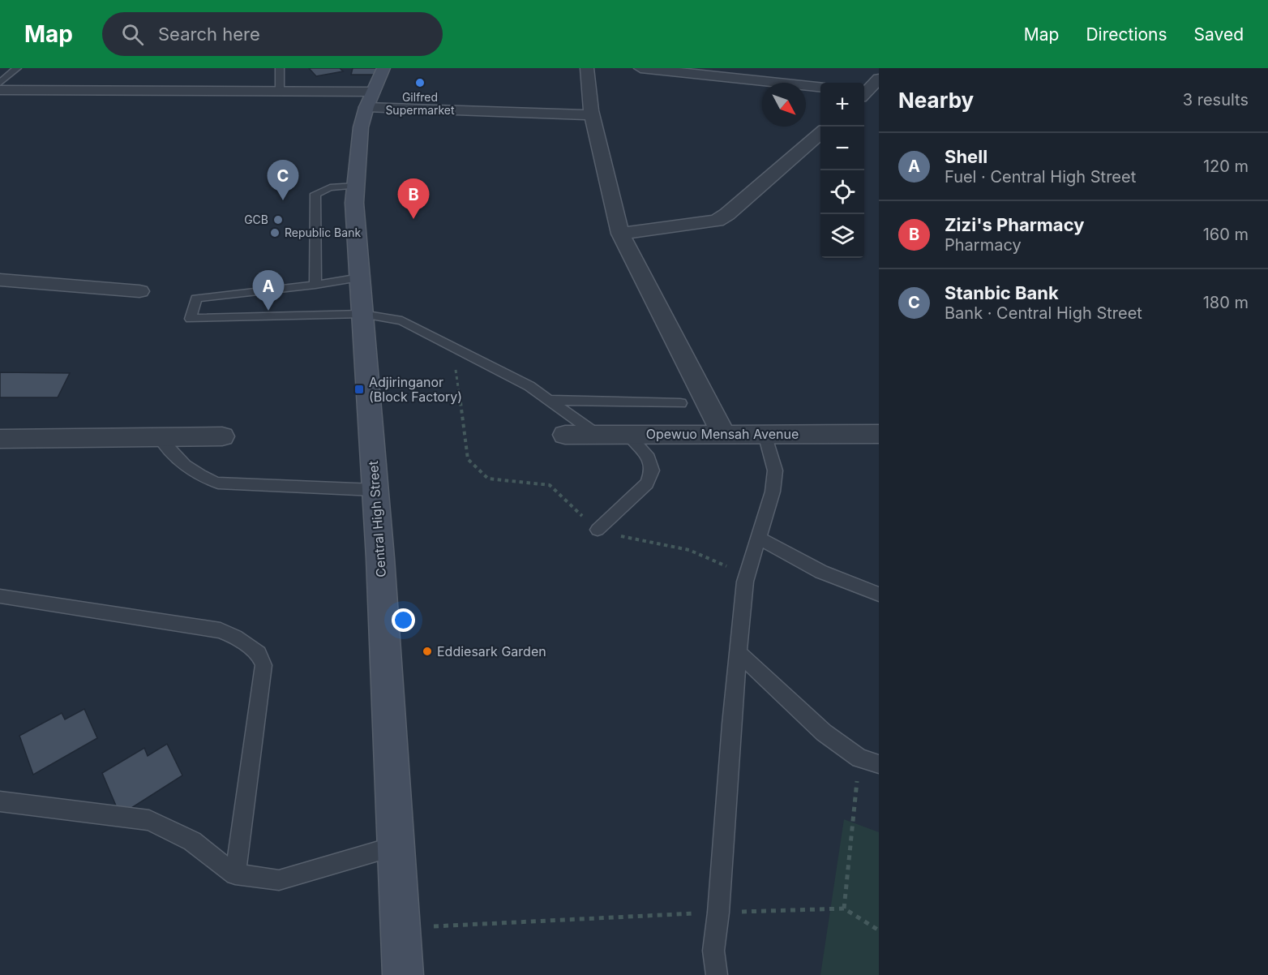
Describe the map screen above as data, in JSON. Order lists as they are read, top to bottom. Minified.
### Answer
{"streets":{"main road":["Central High Street"],"street":["Opewuo Mensah Avenue"]},"places":{"other":["Gilfred Supermarket","GCB","Republic Bank","Eddiesark Garden"],"transit":["Adjiringanor (Block Factory)"]},"north":"bottom right","page":{"header":"Map","search":"Search here","nav":["Map","Directions","Saved"],"heading":["Nearby","3 results"],"map_buttons":["+","−"],"list":[{"mark":"A","name":"Shell","note":"Fuel · Central High Street","value":"120 m"},{"mark":"B","name":"Zizi's Pharmacy","note":"Pharmacy","value":"160 m"},{"mark":"C","name":"Stanbic Bank","note":"Bank · Central High Street","value":"180 m"}],"pins":["C","B","A"]}}
